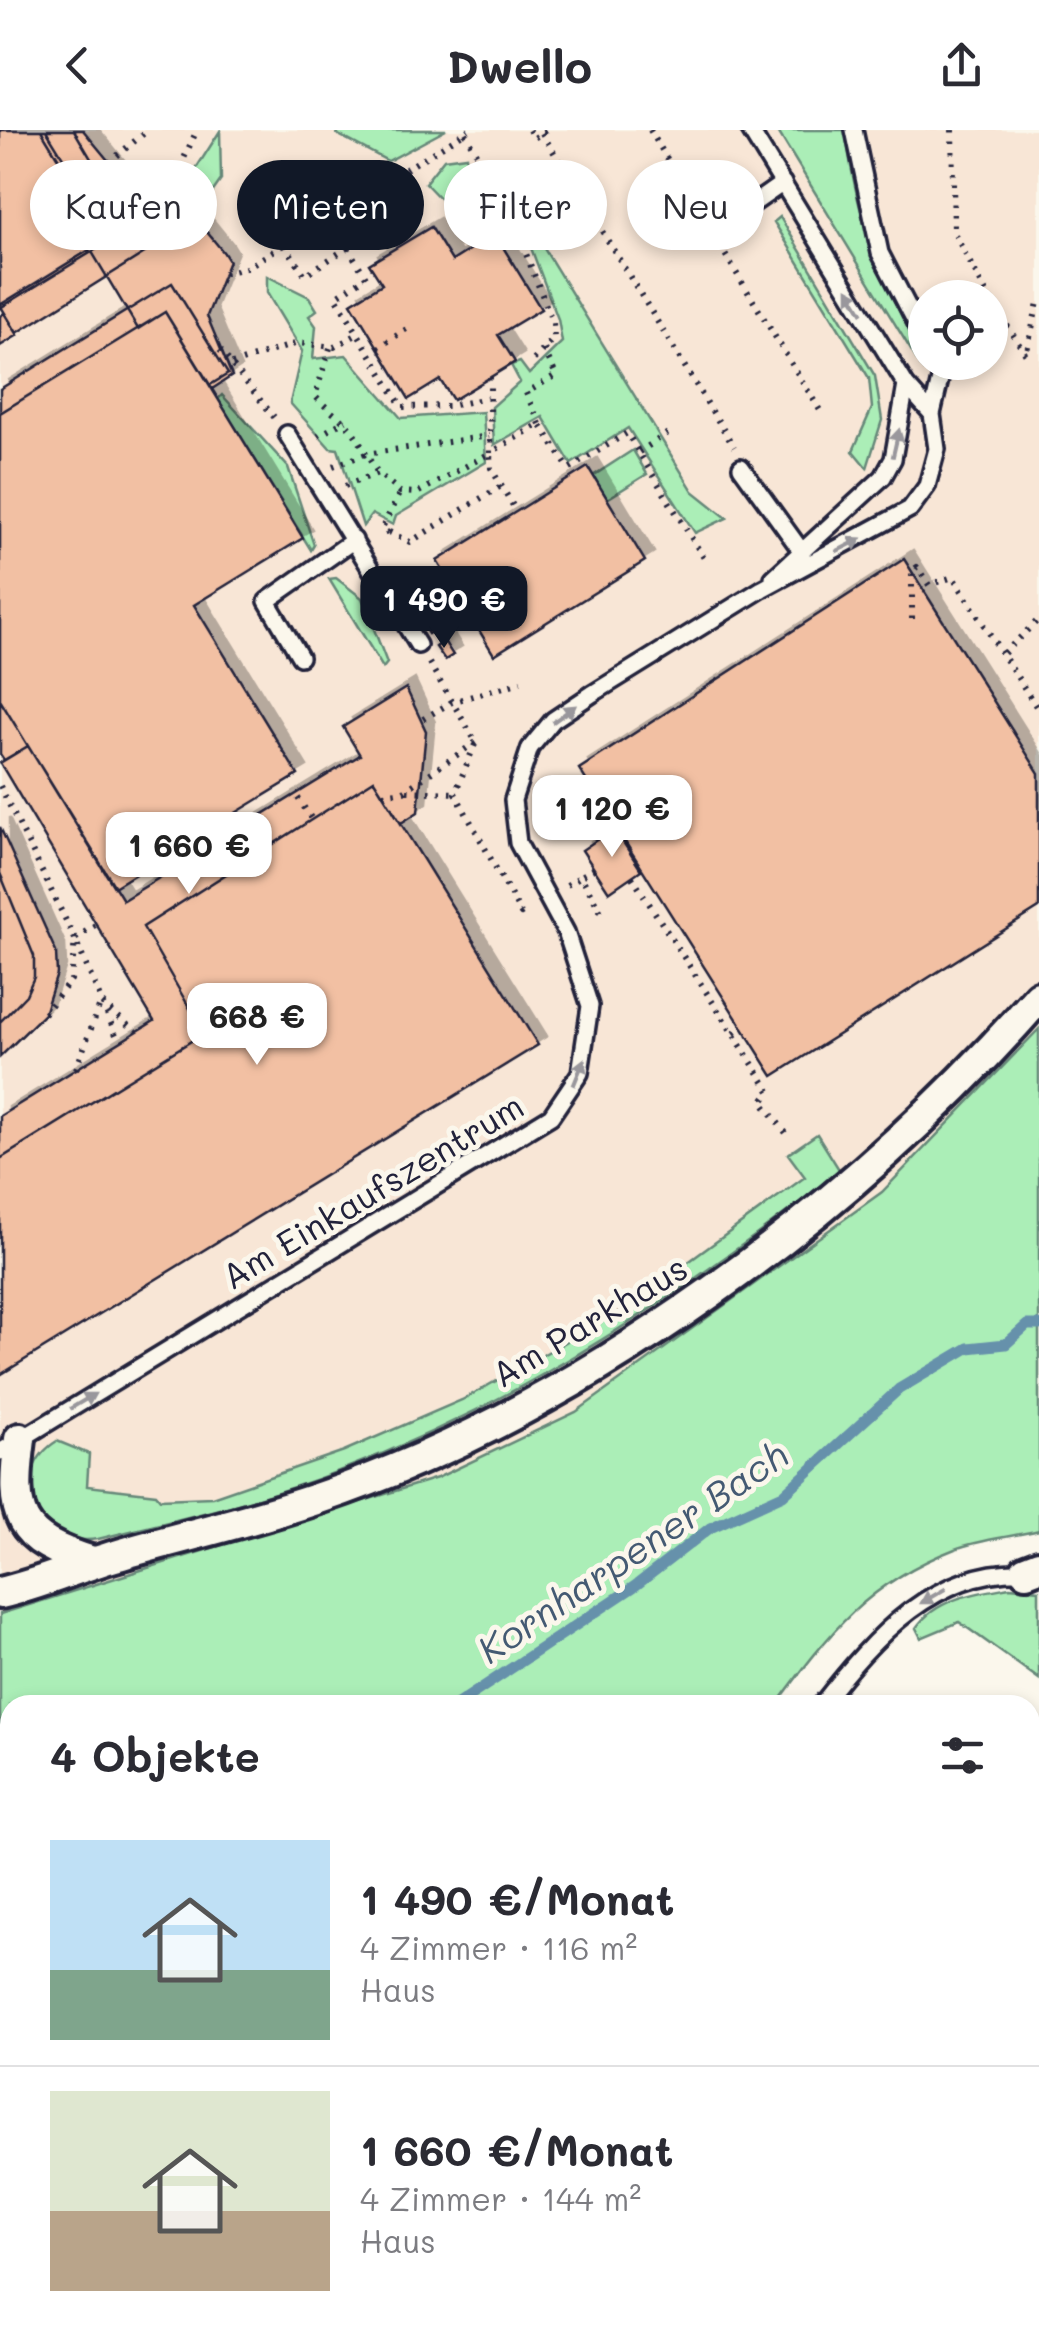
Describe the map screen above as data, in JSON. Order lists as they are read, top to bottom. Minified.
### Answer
{"streets":{"street":["Am Parkhaus"],"lane":["Am Einkaufszentrum"]},"one_way":["Am Einkaufszentrum"],"water":["Kornharpener Bach"],"page":{"header":"Dwello","chip":["Kaufen","Mieten","Filter","Neu"],"price":["1 490 €","1 120 €","1 660 €","668 €"],"heading":"4 Objekte","list":[{"name":"1 490 €/Monat","note":"4 Zimmer · 116 m² · Haus"},{"name":"1 660 €/Monat","note":"4 Zimmer · 144 m² · Haus"}]}}
